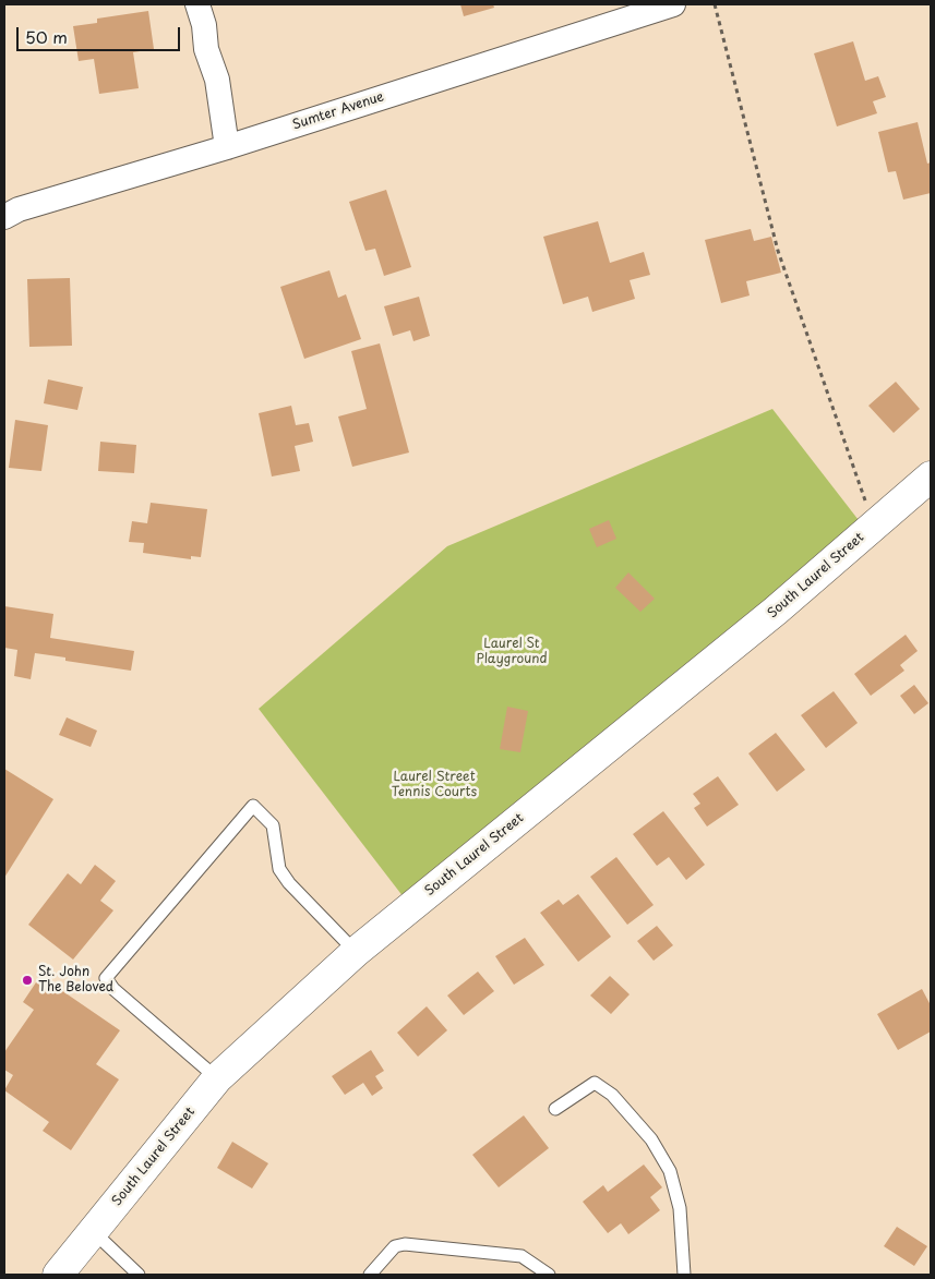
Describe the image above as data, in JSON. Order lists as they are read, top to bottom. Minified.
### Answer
{"streets":{"street":["Sumter Avenue","South Laurel Street"]},"parks":["Laurel St Playground","Laurel Street Tennis Courts"],"places":["St. John The Beloved"],"scale_bar":"50 m"}
